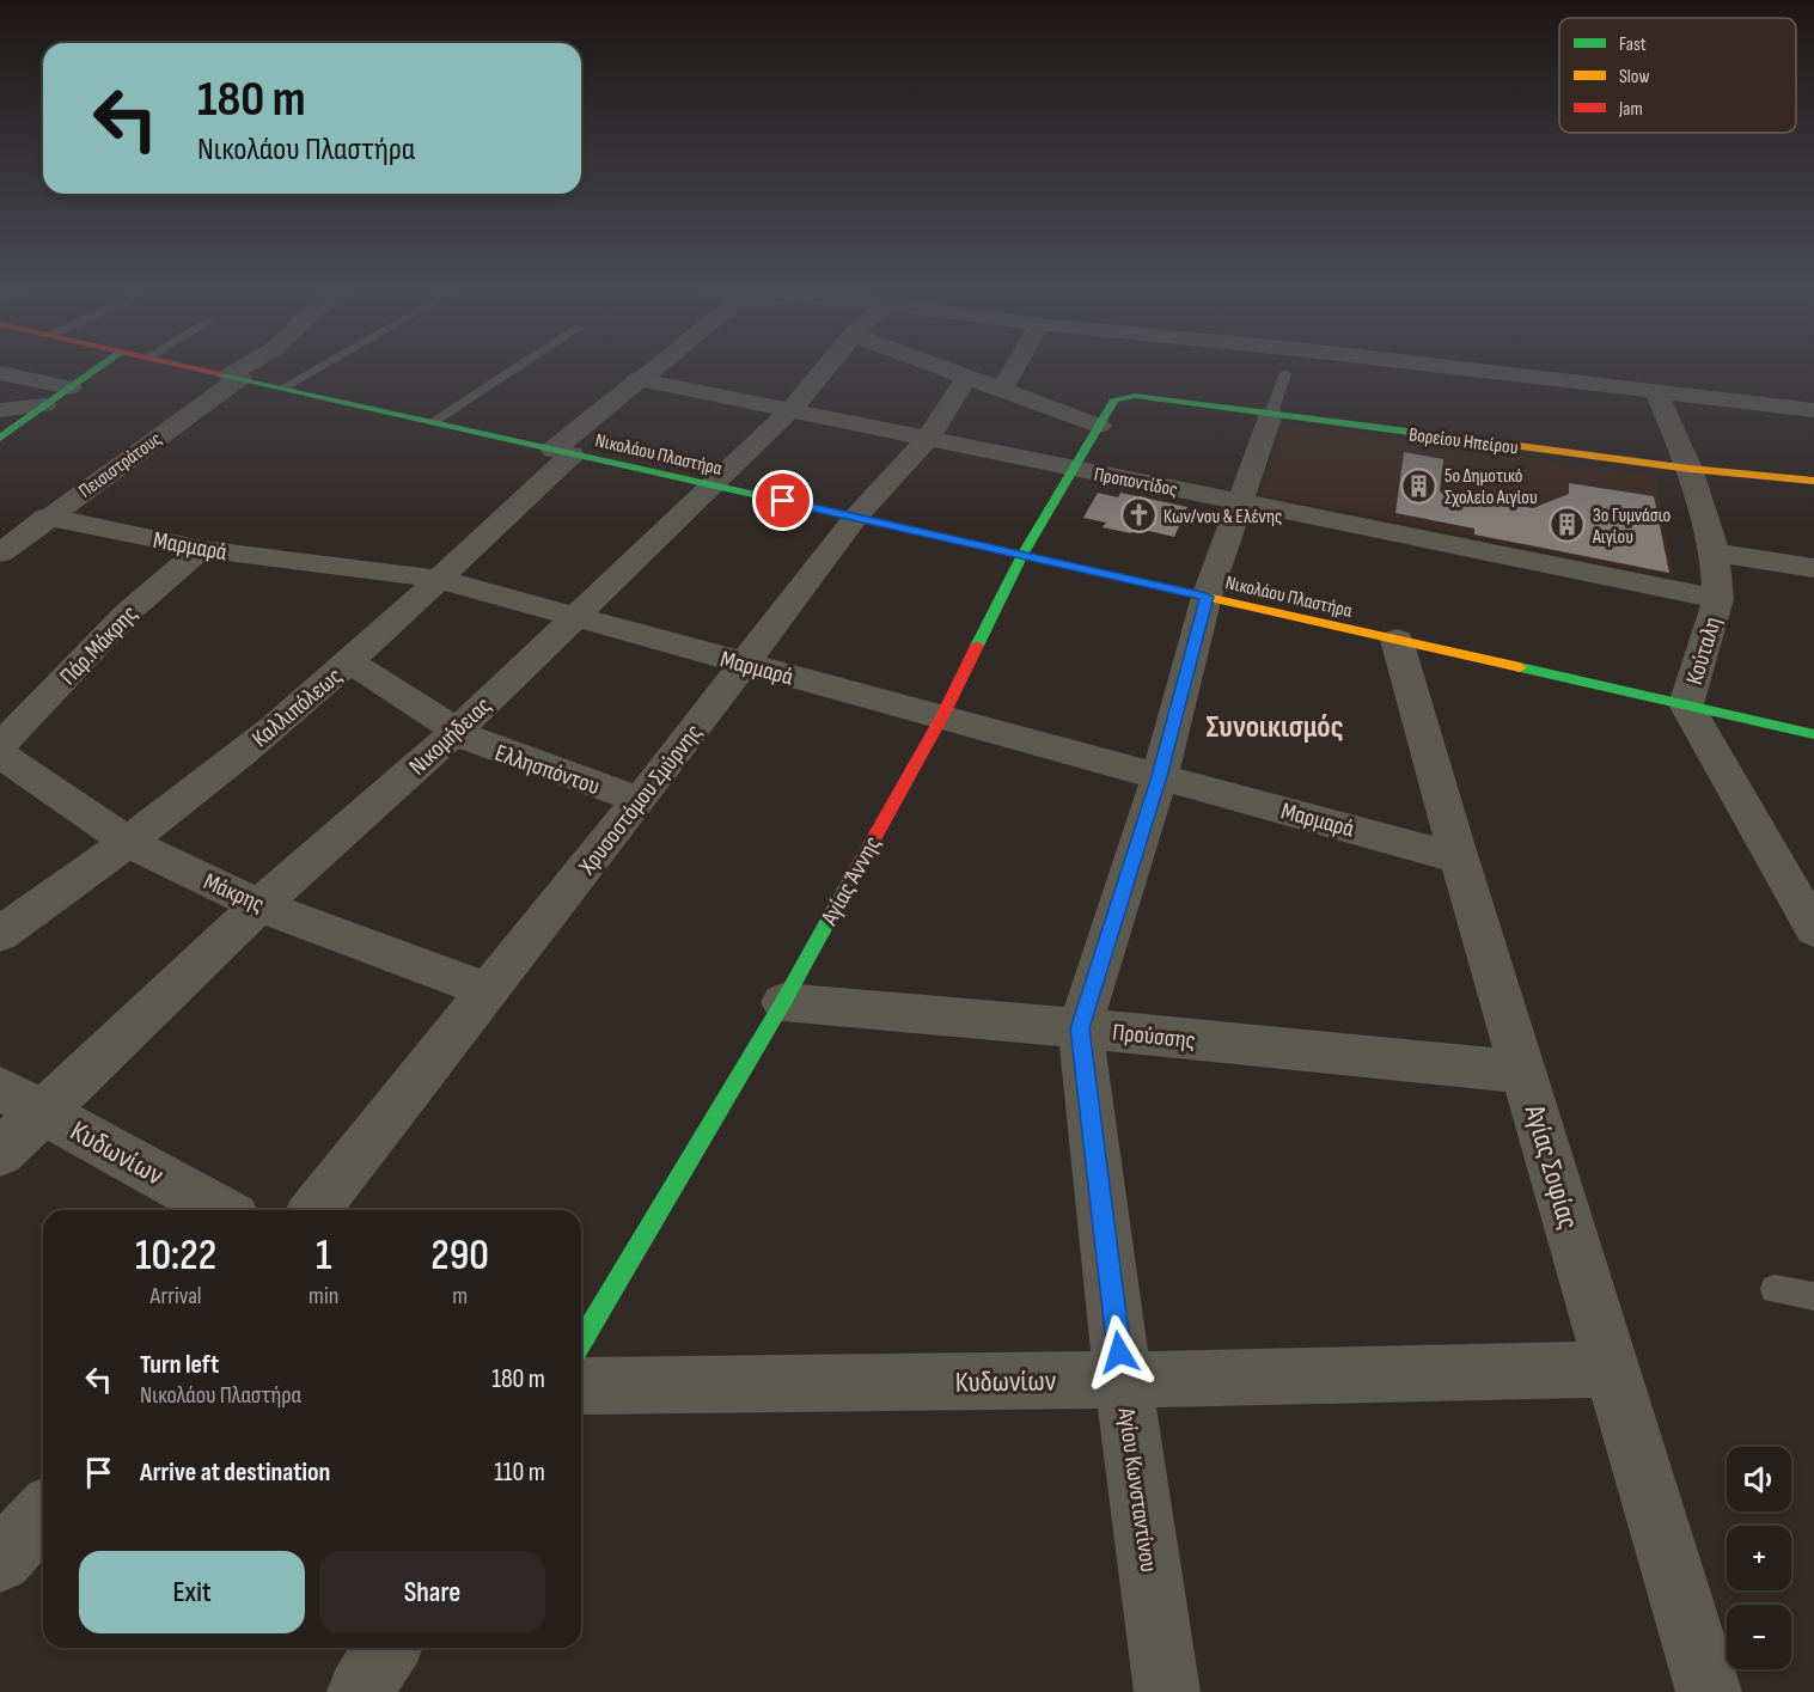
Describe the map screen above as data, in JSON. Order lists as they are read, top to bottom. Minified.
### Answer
{"streets":{"main road":["Βορείου Ηπείρου","Νικολάου Πλαστήρα","Αγίας Άννης"],"street":["Πεισιστράτους","Προποντίδος","Μαρμαρά","Πάρ.Μάκρης","Κούταλη","Καλλιπόλεως","Νικομήδειας","Ελλησπόντου","Χρυσοστόμου Σμύρνης","Μάκρης","Προύσσης","Κυδωνίων","Αγίας Σοφίας","Αγίου Κωνσταντίνου"]},"crossings":[["Βορείου Ηπείρου","Κούταλη"],["Βορείου Ηπείρου","Αγίας Άννης"],["Βορείου Ηπείρου","Αγίου Κωνσταντίνου"],["Νικολάου Πλαστήρα","Πεισιστράτους"],["Νικολάου Πλαστήρα","Κούταλη"],["Νικολάου Πλαστήρα","Καλλιπόλεως"],["Νικολάου Πλαστήρα","Νικομήδειας"],["Νικολάου Πλαστήρα","Χρυσοστόμου Σμύρνης"],["Νικολάου Πλαστήρα","Αγίας Άννης"],["Νικολάου Πλαστήρα","Αγίας Σοφίας"],["Νικολάου Πλαστήρα","Αγίου Κωνσταντίνου"],["Πεισιστράτους","Μαρμαρά"],["Προποντίδος","Κούταλη"],["Προποντίδος","Καλλιπόλεως"],["Προποντίδος","Νικομήδειας"],["Προποντίδος","Χρυσοστόμου Σμύρνης"],["Προποντίδος","Αγίας Άννης"],["Προποντίδος","Αγίου Κωνσταντίνου"],["Μαρμαρά","Πάρ.Μάκρης"],["Μαρμαρά","Καλλιπόλεως"],["Μαρμαρά","Νικομήδειας"],["Μαρμαρά","Χρυσοστόμου Σμύρνης"],["Μαρμαρά","Αγίας Άννης"],["Μαρμαρά","Αγίας Σοφίας"],["Μαρμαρά","Αγίου Κωνσταντίνου"],["Καλλιπόλεως","Ελλησπόντου"],["Καλλιπόλεως","Μάκρης"],["Νικομήδειας","Ελλησπόντου"],["Νικομήδειας","Μάκρης"],["Νικομήδειας","Κυδωνίων"],["Ελλησπόντου","Χρυσοστόμου Σμύρνης"],["Χρυσοστόμου Σμύρνης","Μάκρης"],["Αγίας Άννης","Προύσσης"],["Προύσσης","Αγίας Σοφίας"],["Προύσσης","Αγίου Κωνσταντίνου"],["Κυδωνίων","Αγίας Σοφίας"],["Κυδωνίων","Αγίου Κωνσταντίνου"]],"districts":["Συνοικισμός"],"places":{"building":["5ο Δημοτικό Σχολείο Αιγίου","3ο Γυμνάσιο Αιγίου"],"church":["Κων/νου & Ελένης"]},"legend":["Fast","Slow","Jam"],"page":{"turn":["180 m","Νικολάου Πλαστήρα"],"eta":["10:22","Arrival","1","min","290","m"],"list":[{"name":"Turn left","note":"Νικολάου Πλαστήρα","value":"180 m"},{"name":"Arrive at destination","value":"110 m"}],"map_buttons":["+","−"],"buttons":["Exit","Share"]}}
